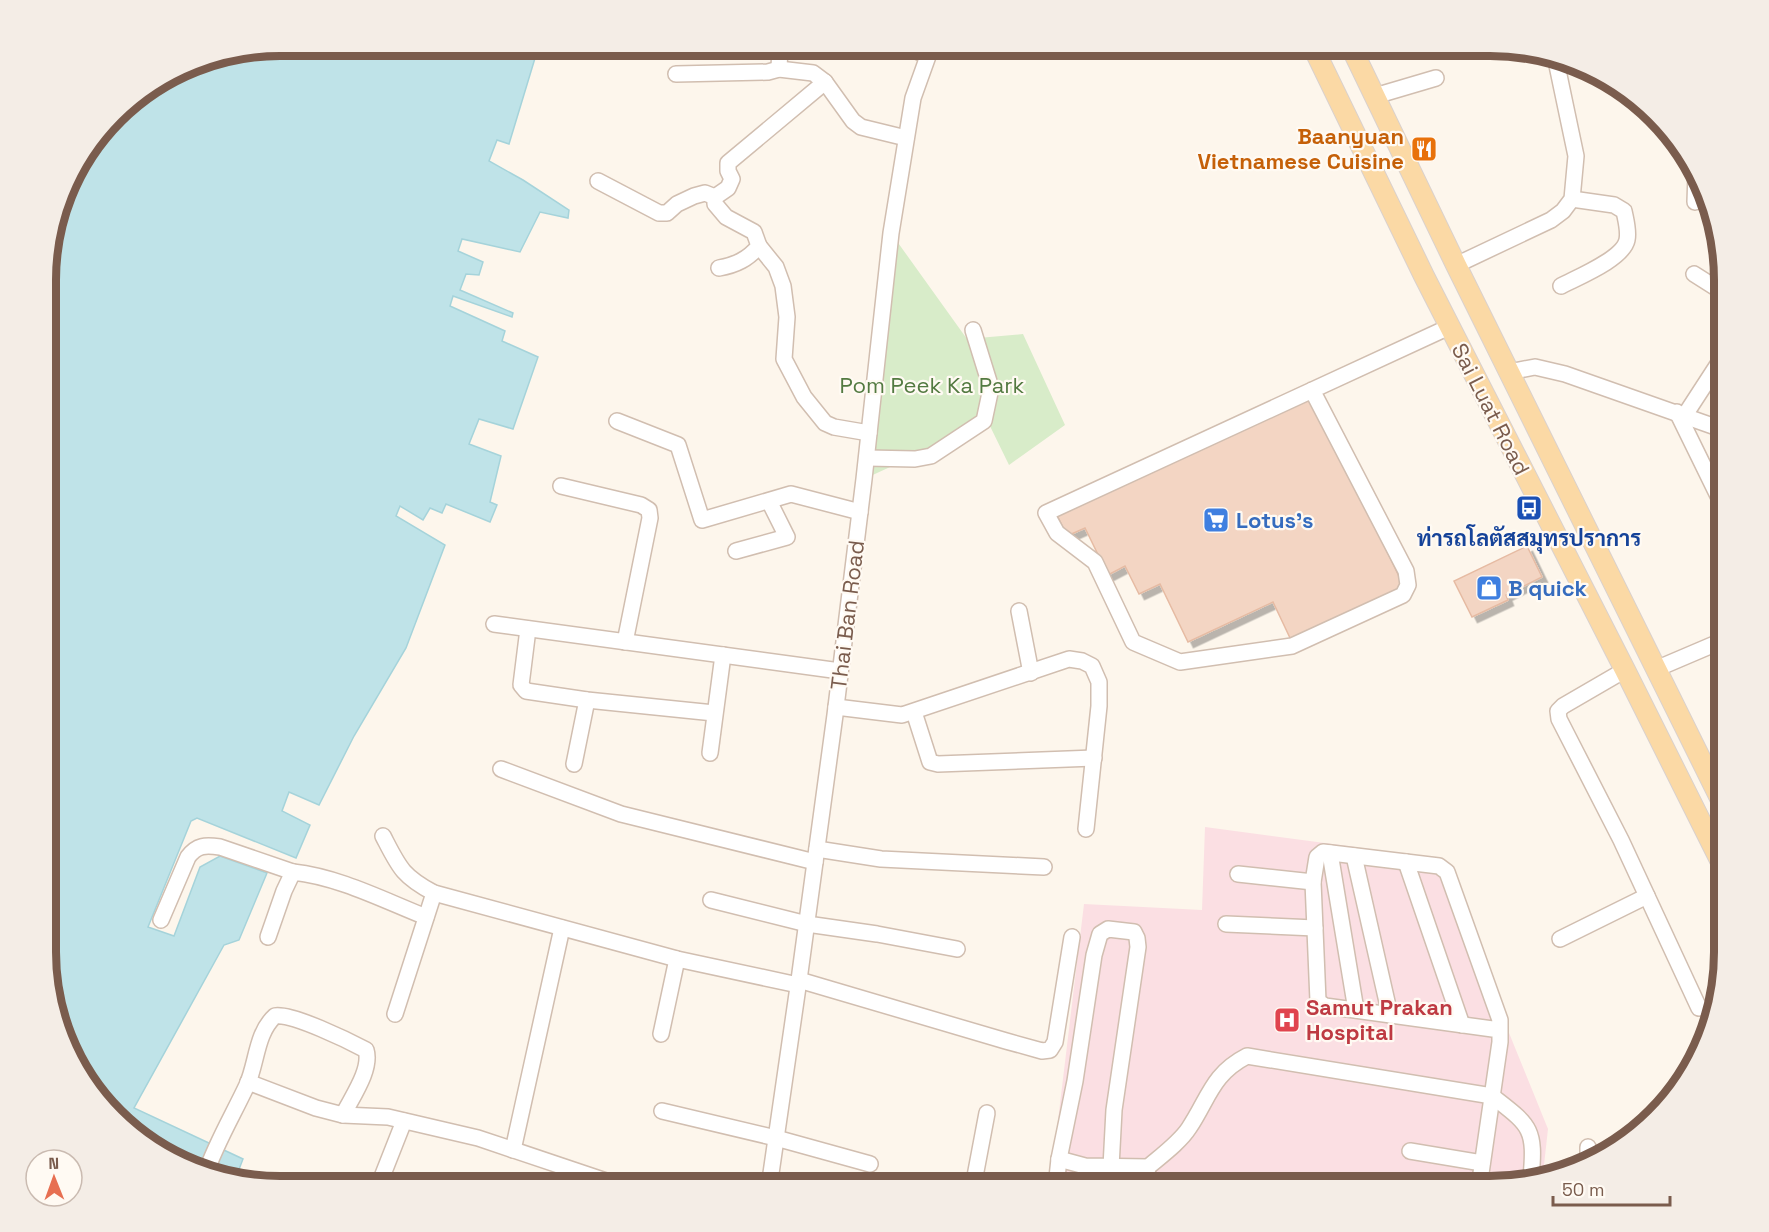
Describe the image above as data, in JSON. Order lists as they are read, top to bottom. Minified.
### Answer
{"streets":{"main road":["Sai Luat Road"],"street":["Thai Ban Road"]},"parks":["Pom Peek Ka Park"],"places":{"restaurant":["Baanyuan Vietnamese Cuisine"],"bus stop":["ท่ารถโลตัสสมุทรปราการ"],"supermarket":["Lotus's"],"shop":["B quick"],"hospital":["Samut Prakan Hospital"]},"scale_bar":"50 m","north":"top"}
